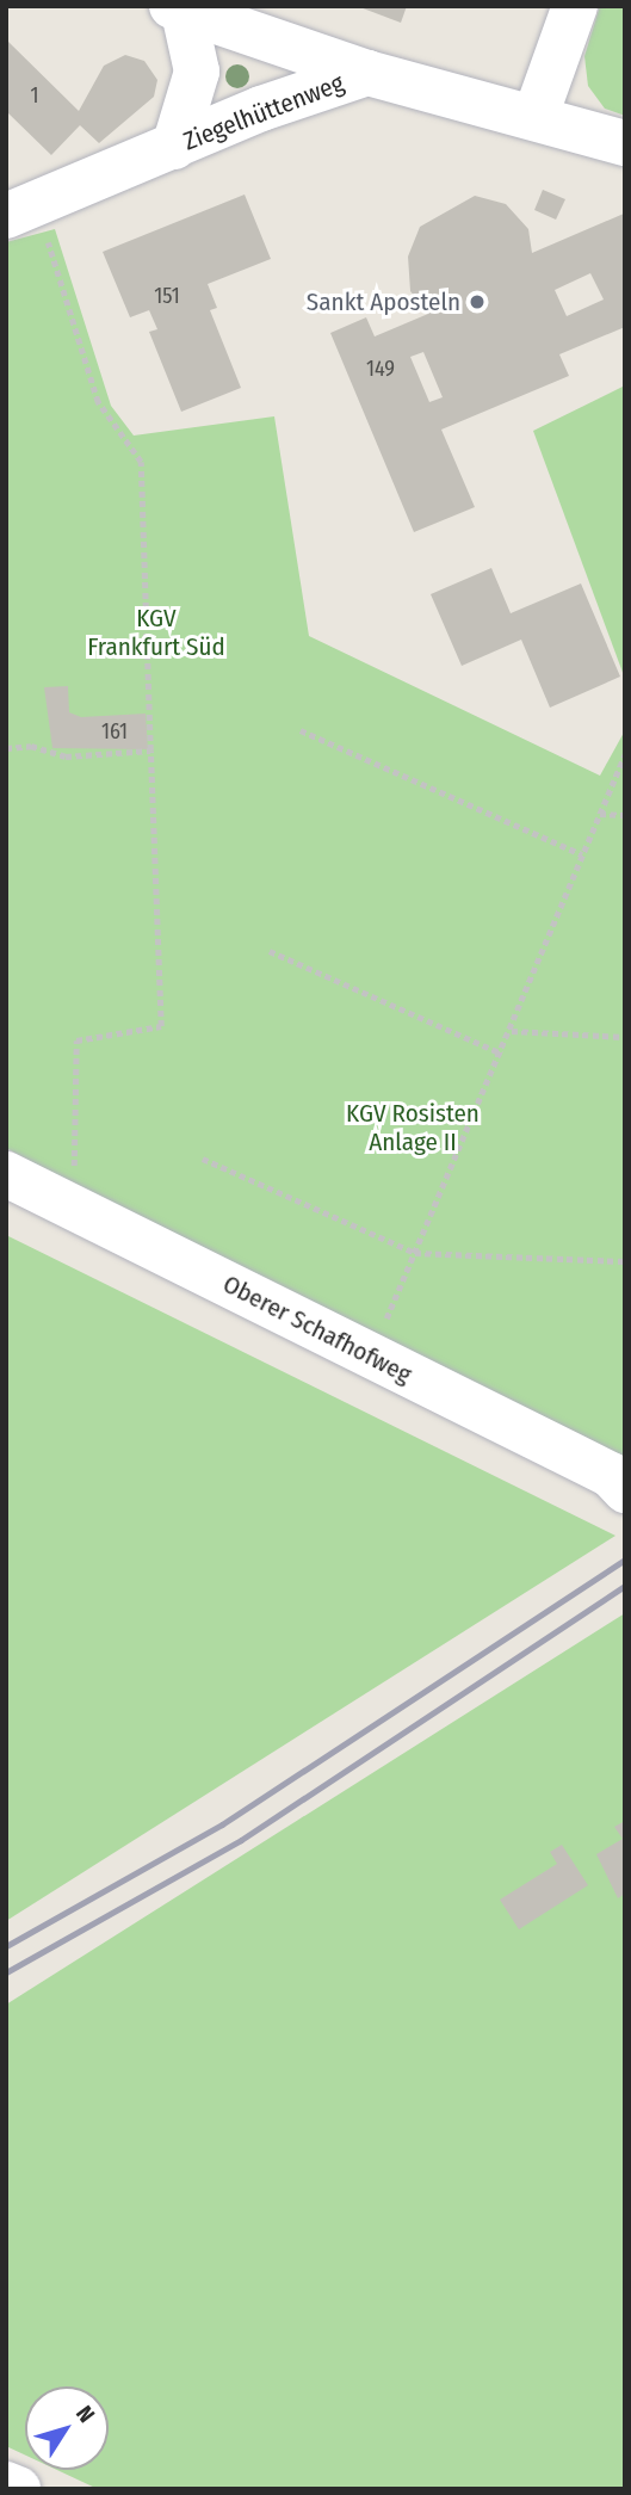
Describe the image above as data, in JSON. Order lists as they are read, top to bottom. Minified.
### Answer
{"streets":{"street":["Ziegelhüttenweg","Oberer Schafhofweg"]},"parks":["KGV Frankfurt Süd","KGV Rosisten Anlage II"],"places":["Sankt Aposteln"],"house_numbers":["1","151","149","161"],"north":"top right"}
